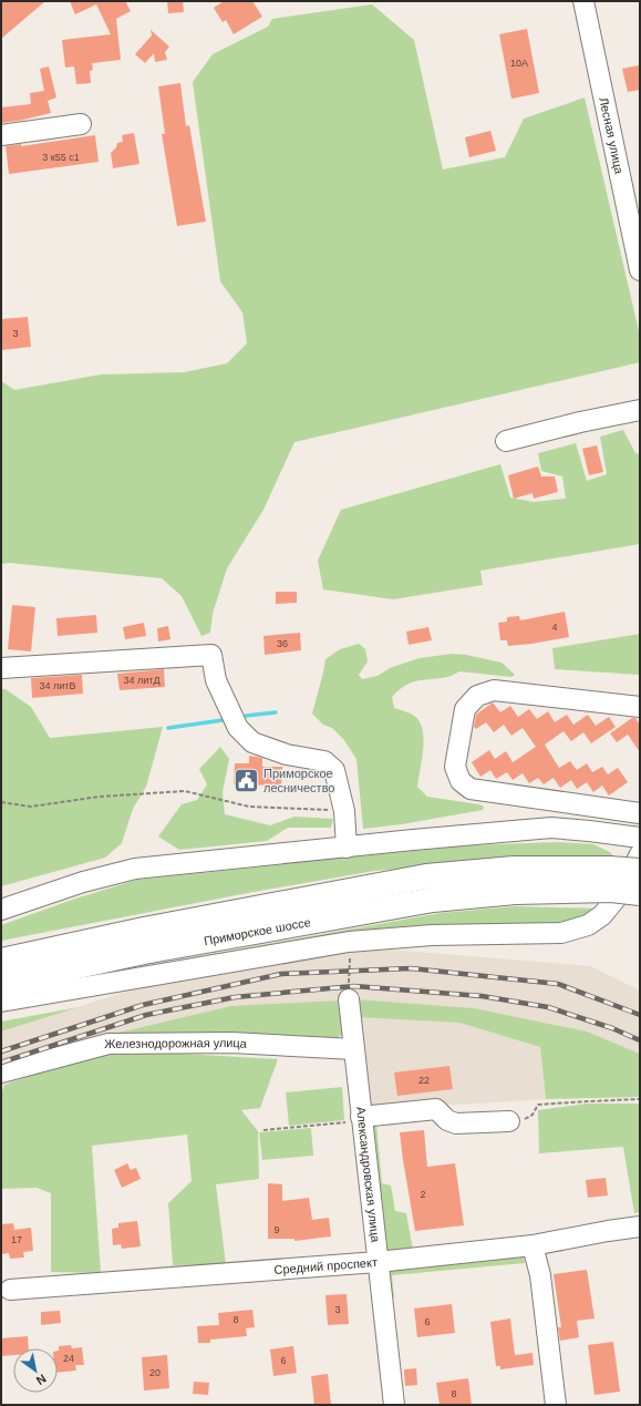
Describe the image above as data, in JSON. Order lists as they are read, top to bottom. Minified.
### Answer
{"streets":{"main road":["Приморское шоссе"],"street":["Лесная улица","Железнодорожная улица","Александровская улица","Средний проспект"]},"crossings":[["Железнодорожная улица","Александровская улица"],["Александровская улица","Средний проспект"]],"places":{"public building":["Приморское лесничество"]},"house_numbers":["10А","3 к55 с1","3","4","36","34 литД","34 литВ","22","2","9","17","3","8","6","24","6","20","8"],"north":"bottom right"}
